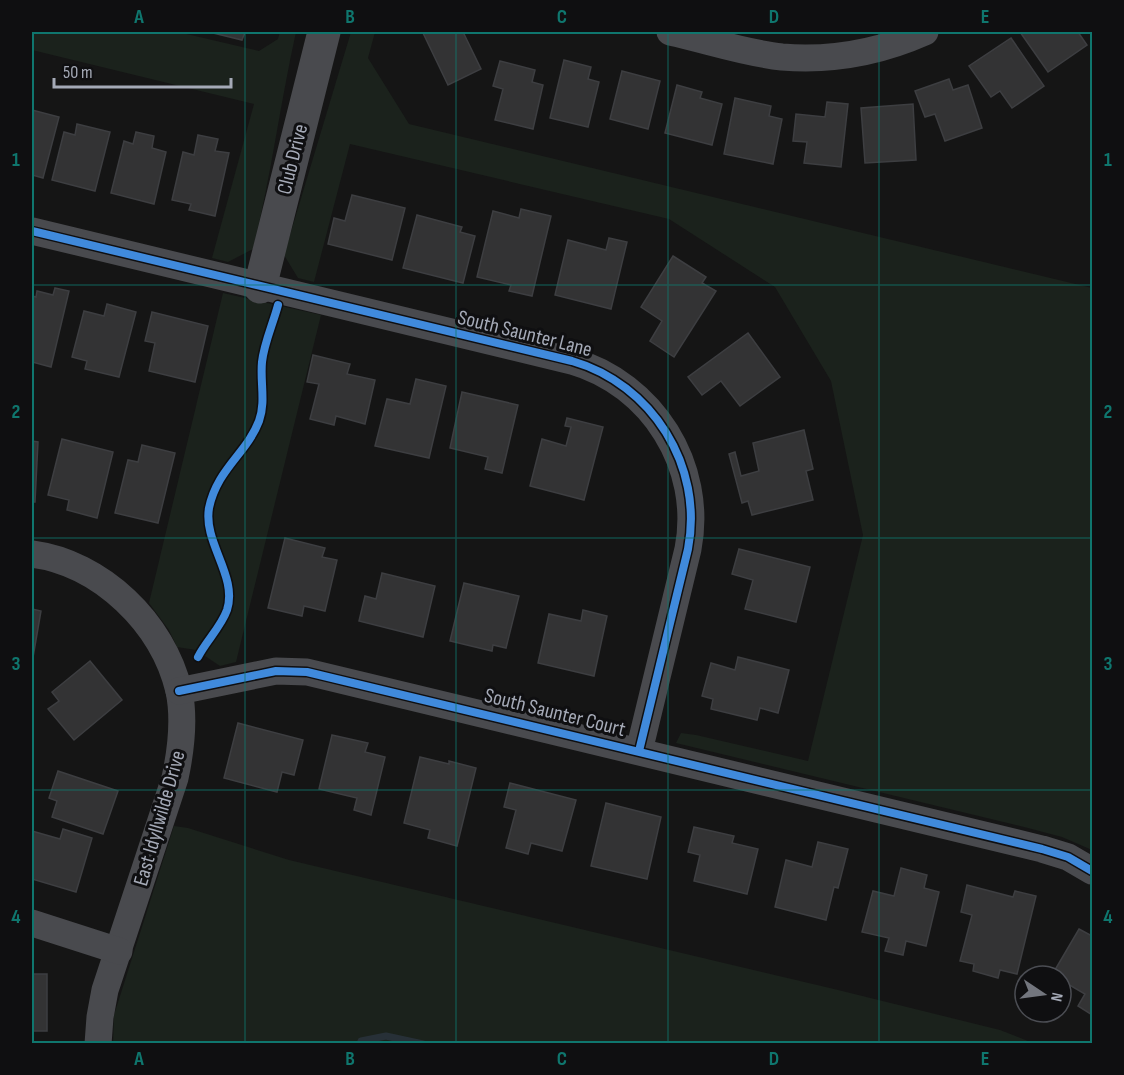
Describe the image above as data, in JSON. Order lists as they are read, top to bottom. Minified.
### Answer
{"streets":{"street":["Club Drive","South Saunter Lane","South Saunter Court","East Idyllwilde Drive"]},"crossings":[["Club Drive","South Saunter Lane"],["South Saunter Lane","South Saunter Court"],["South Saunter Court","East Idyllwilde Drive"]],"scale_bar":"50 m","north":"right","grid":{"columns":["A","B","C","D","E"],"rows":["1","2","3","4"]}}
